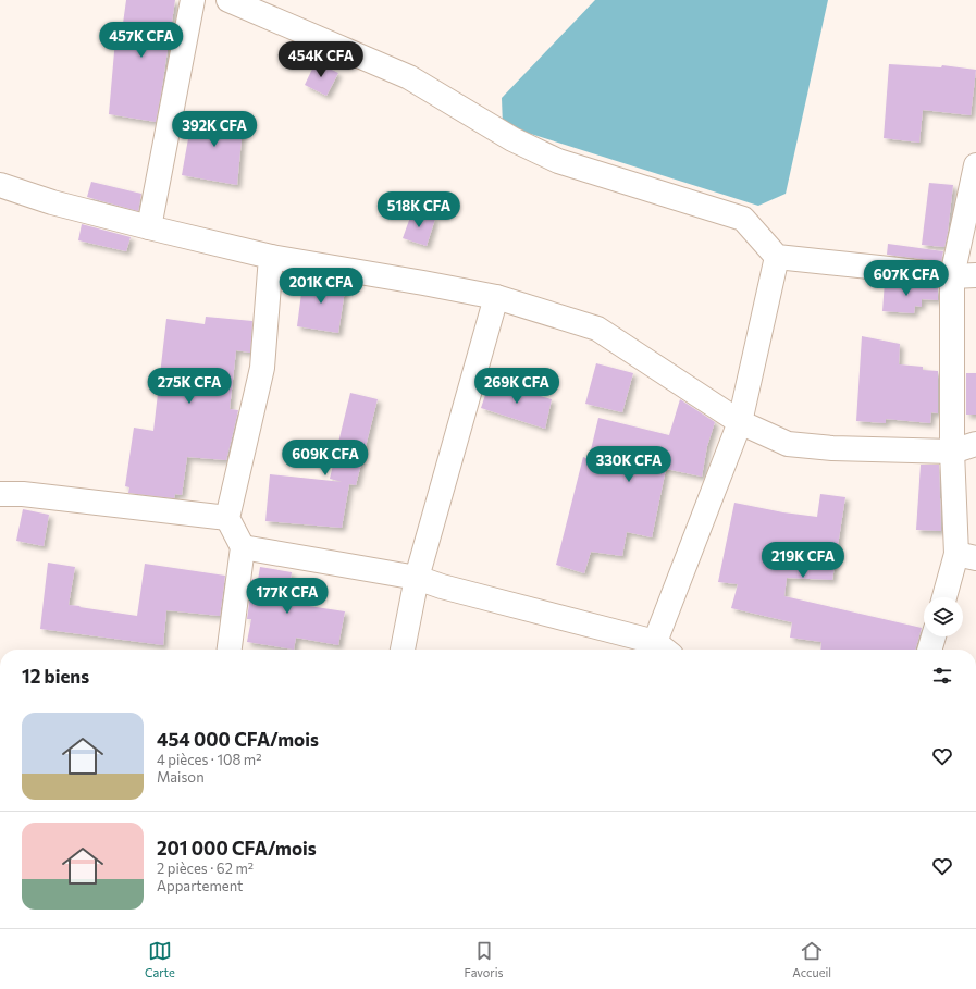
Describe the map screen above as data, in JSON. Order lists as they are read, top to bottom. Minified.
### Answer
{"page":{"price":["457K CFA","454K CFA","392K CFA","518K CFA","607K CFA","201K CFA","275K CFA","269K CFA","609K CFA","330K CFA","219K CFA","177K CFA"],"heading":"12 biens","list":[{"name":"454 000 CFA/mois","note":"4 pièces · 108 m² · Maison"},{"name":"201 000 CFA/mois","note":"2 pièces · 62 m² · Appartement"}],"tabs":["Carte","Favoris","Accueil"]}}
